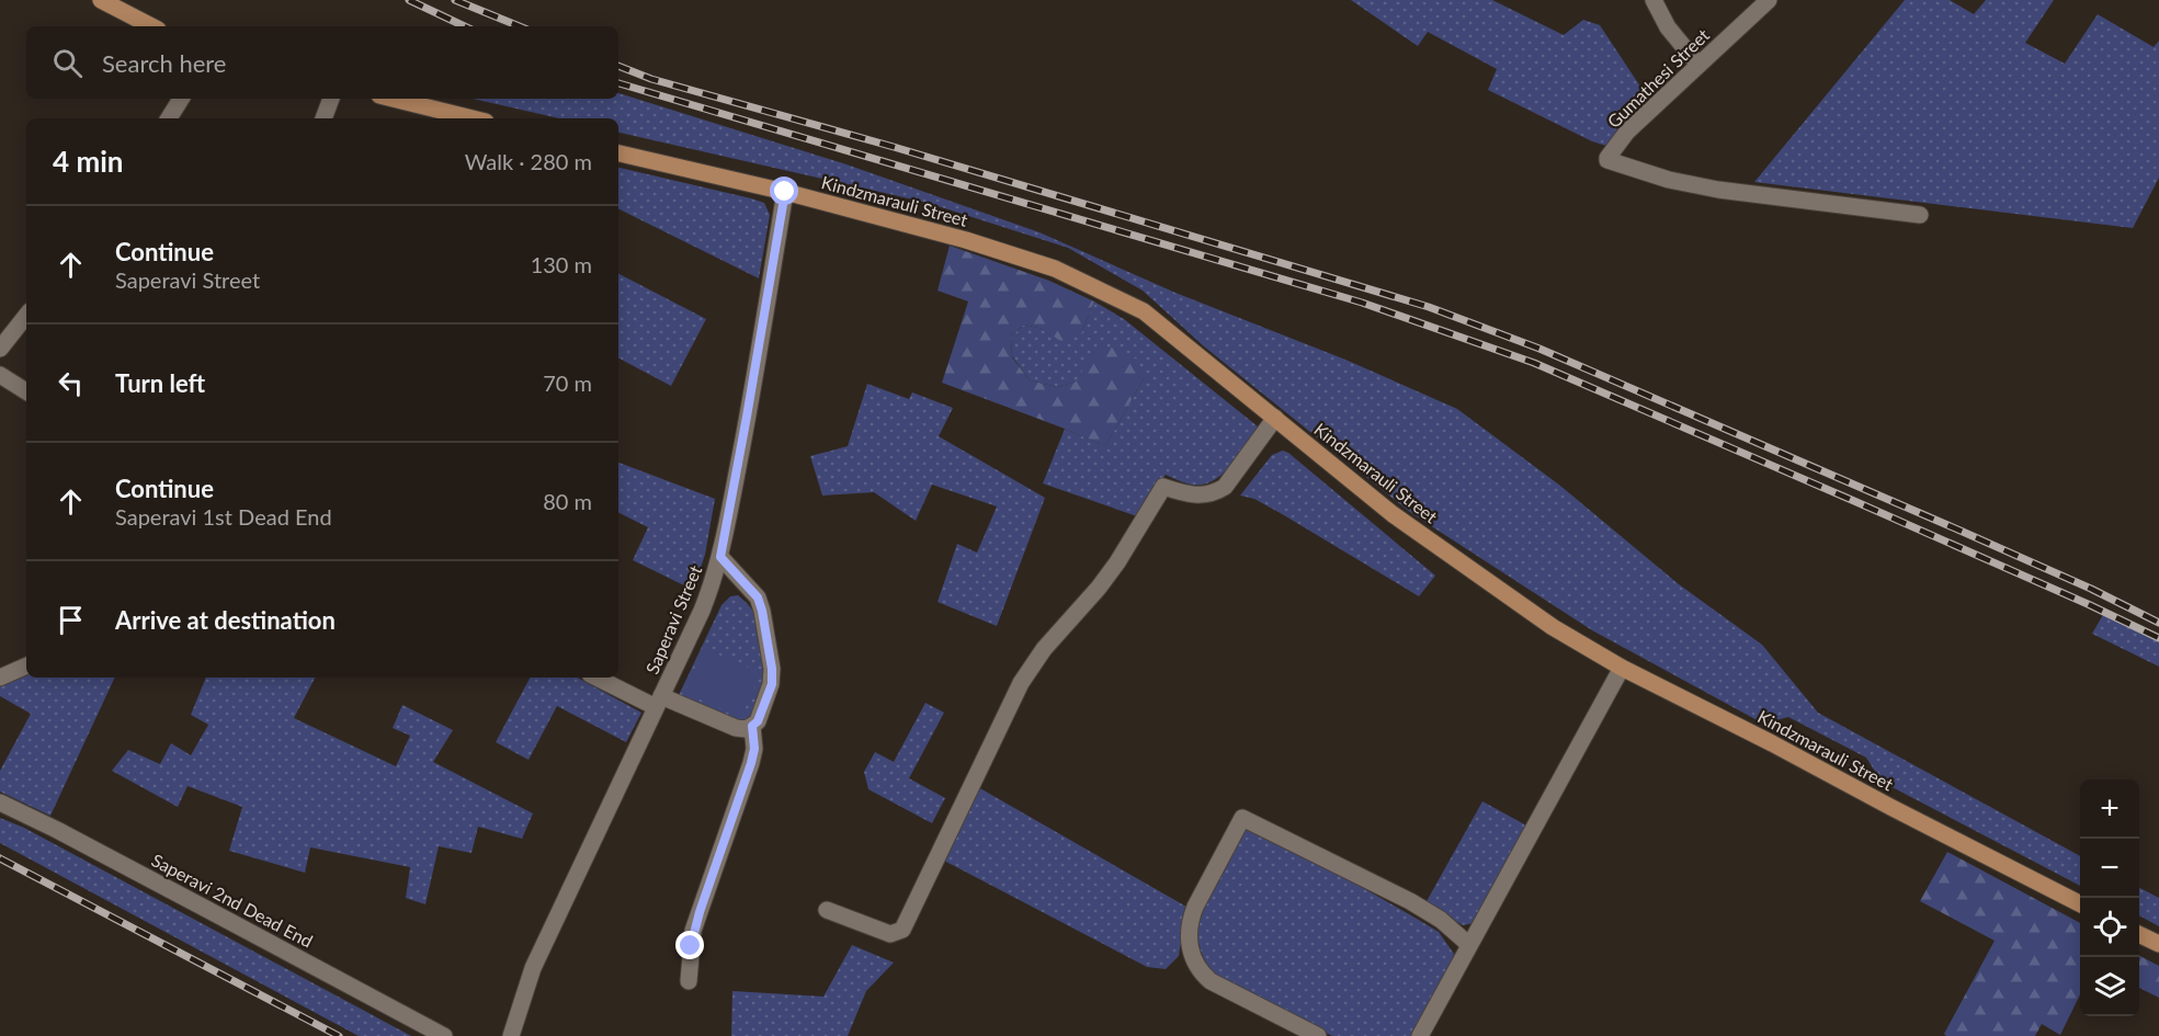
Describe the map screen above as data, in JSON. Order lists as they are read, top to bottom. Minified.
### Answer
{"streets":{"main road":["Kindzmarauli Street"],"street":["Gumathesi Street","Saperavi Street","Saperavi 2nd Dead End"]},"crossings":[["Kindzmarauli Street","Saperavi Street"]],"page":{"search":"Search here","heading":["4 min","Walk · 280 m"],"list":[["Continue","Saperavi Street","130 m"],["Turn left","70 m"],["Continue","Saperavi 1st Dead End","80 m"],"Arrive at destination"],"map_buttons":["+","−"]}}
